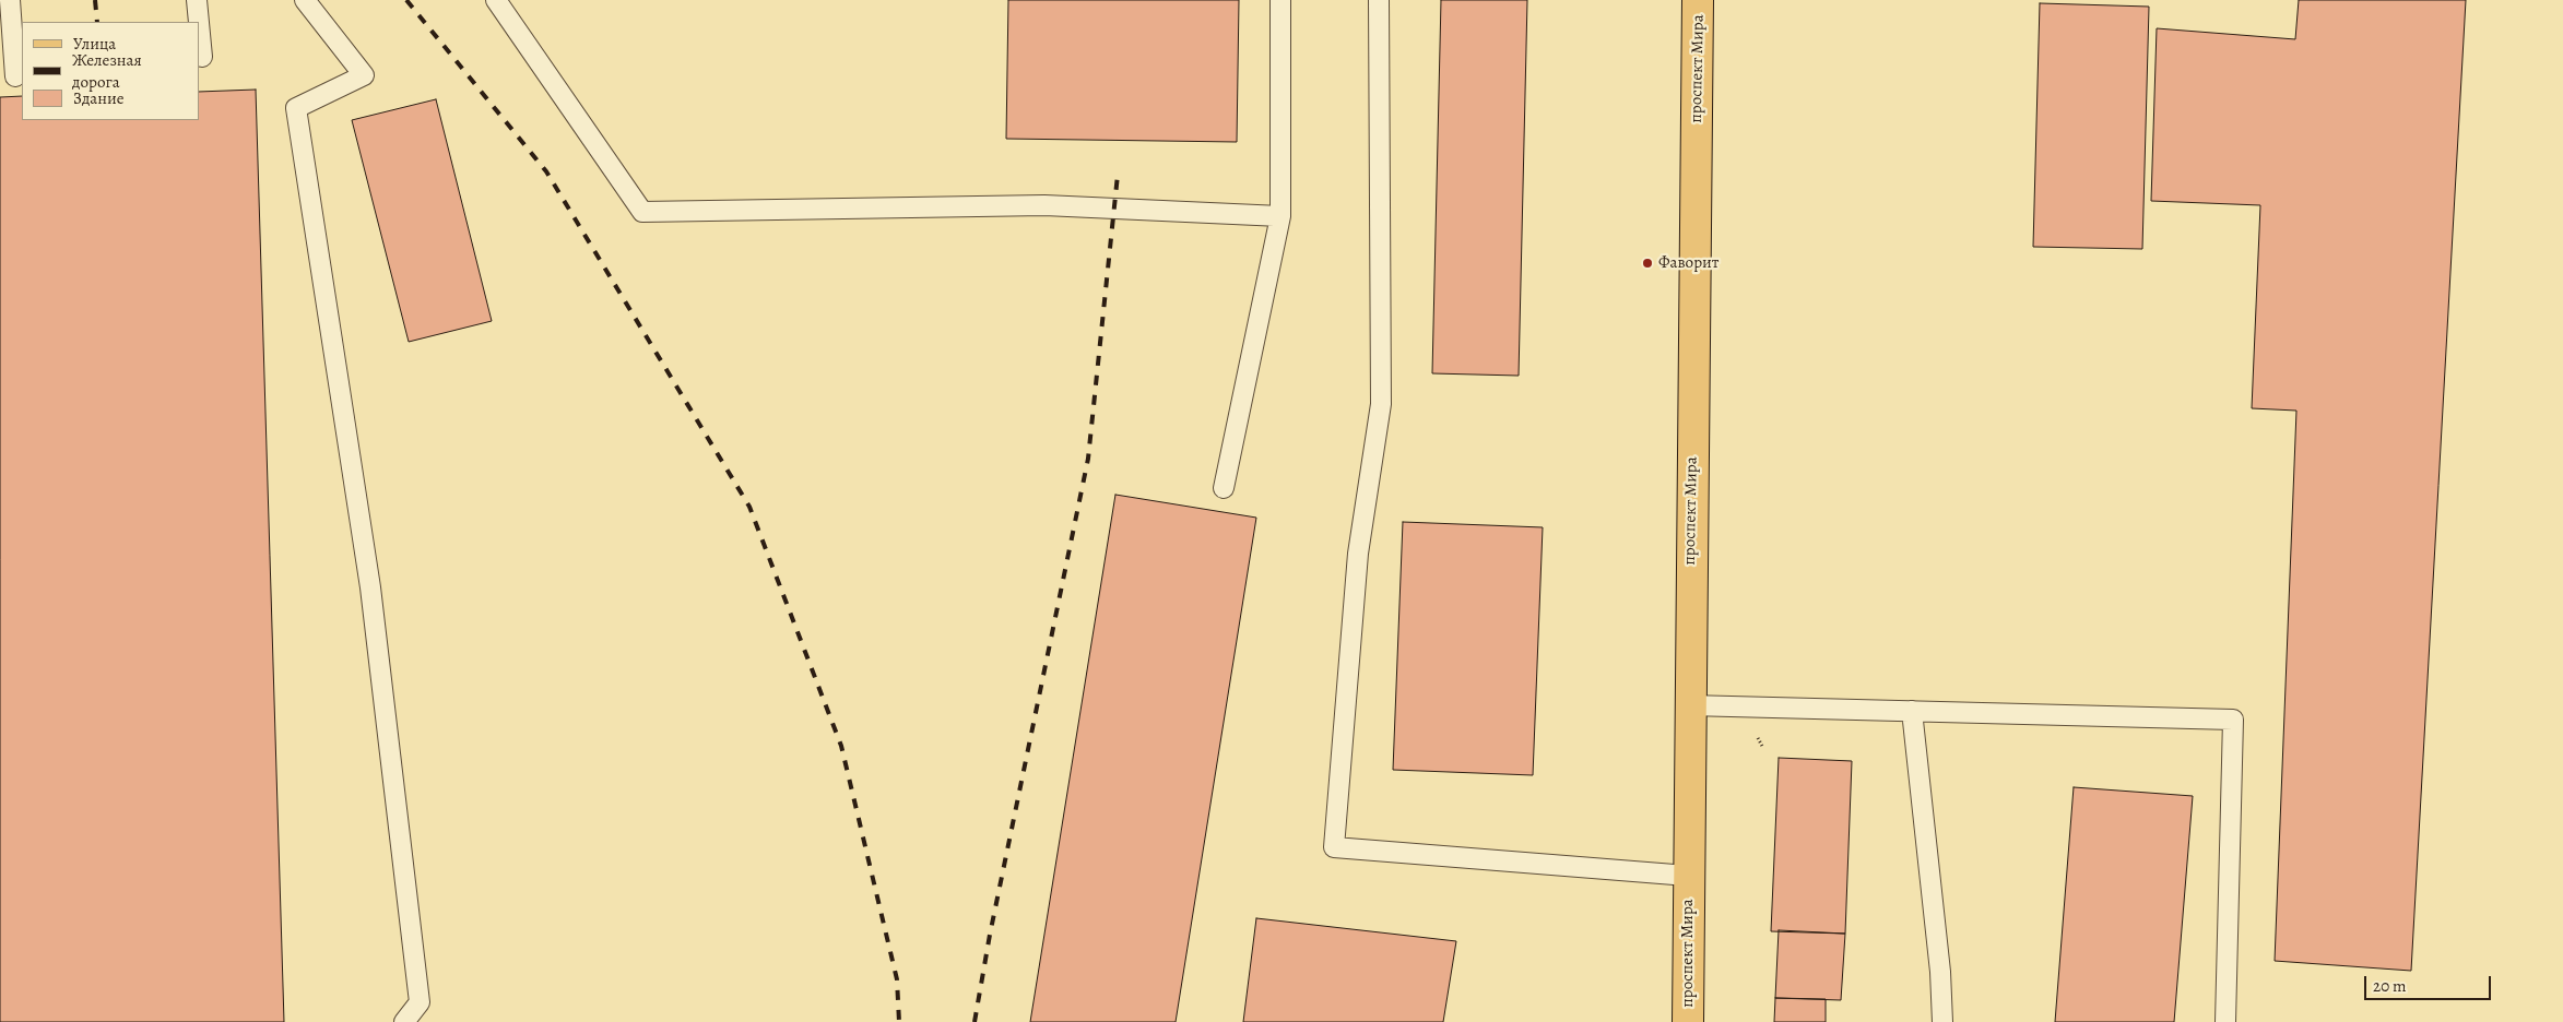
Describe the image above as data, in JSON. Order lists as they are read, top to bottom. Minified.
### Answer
{"streets":{"main road":["проспект Мира"]},"places":["Фаворит"],"legend":["Улица","Железная дорога","Здание"],"scale_bar":"20 m"}
